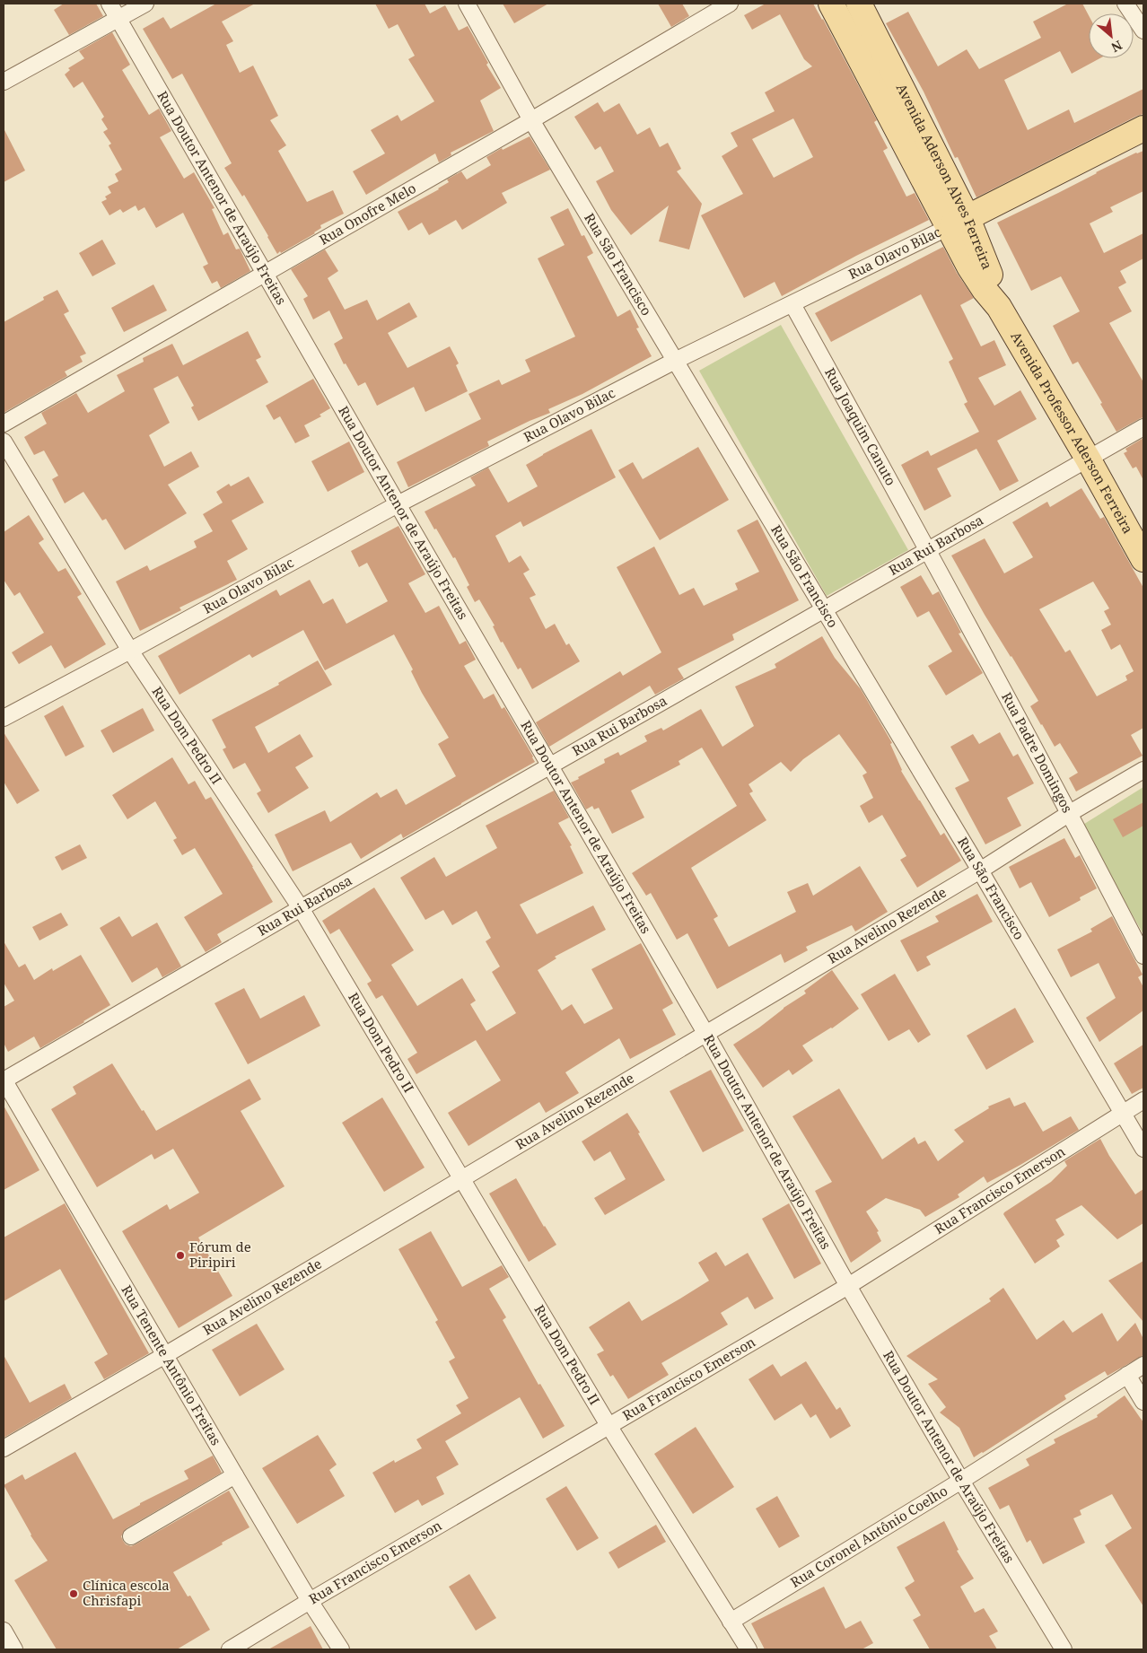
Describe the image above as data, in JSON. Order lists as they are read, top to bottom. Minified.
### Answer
{"streets":{"main road":["Avenida Aderson Alves Ferreira","Rua Olavo Bilac","Avenida Professor Aderson Ferreira"],"street":["Rua Doutor Antenor de Araújo Freitas","Rua Onofre Melo","Rua São Francisco","Rua Joaquim Canuto","Rua Rui Barbosa","Rua Dom Pedro II","Rua Padre Domingos","Rua Avelino Rezende","Rua Francisco Emerson","Rua Tenente Antônio Freitas","Rua Coronel Antônio Coelho"]},"crossings":[["Avenida Aderson Alves Ferreira","Rua Olavo Bilac"],["Avenida Aderson Alves Ferreira","Avenida Professor Aderson Ferreira"],["Rua Doutor Antenor de Araújo Freitas","Rua Onofre Melo"],["Rua Doutor Antenor de Araújo Freitas","Rua Olavo Bilac"],["Rua Doutor Antenor de Araújo Freitas","Rua Rui Barbosa"],["Rua Doutor Antenor de Araújo Freitas","Rua Avelino Rezende"],["Rua Doutor Antenor de Araújo Freitas","Rua Francisco Emerson"],["Rua Doutor Antenor de Araújo Freitas","Rua Coronel Antônio Coelho"],["Rua Onofre Melo","Rua São Francisco"],["Rua Olavo Bilac","Rua São Francisco"],["Rua Olavo Bilac","Rua Joaquim Canuto"],["Rua Olavo Bilac","Rua Dom Pedro II"],["Rua São Francisco","Rua Rui Barbosa"],["Rua São Francisco","Rua Avelino Rezende"],["Rua São Francisco","Rua Francisco Emerson"],["Rua Joaquim Canuto","Rua Rui Barbosa"],["Rua Joaquim Canuto","Rua Padre Domingos"],["Avenida Professor Aderson Ferreira","Rua Rui Barbosa"],["Rua Rui Barbosa","Rua Dom Pedro II"],["Rua Rui Barbosa","Rua Padre Domingos"],["Rua Rui Barbosa","Rua Tenente Antônio Freitas"],["Rua Dom Pedro II","Rua Avelino Rezende"],["Rua Dom Pedro II","Rua Francisco Emerson"],["Rua Dom Pedro II","Rua Coronel Antônio Coelho"],["Rua Padre Domingos","Rua Avelino Rezende"],["Rua Avelino Rezende","Rua Tenente Antônio Freitas"],["Rua Francisco Emerson","Rua Tenente Antônio Freitas"]],"places":["Fórum de Piripiri","Clínica escola Chrisfapi"],"north":"bottom right"}
